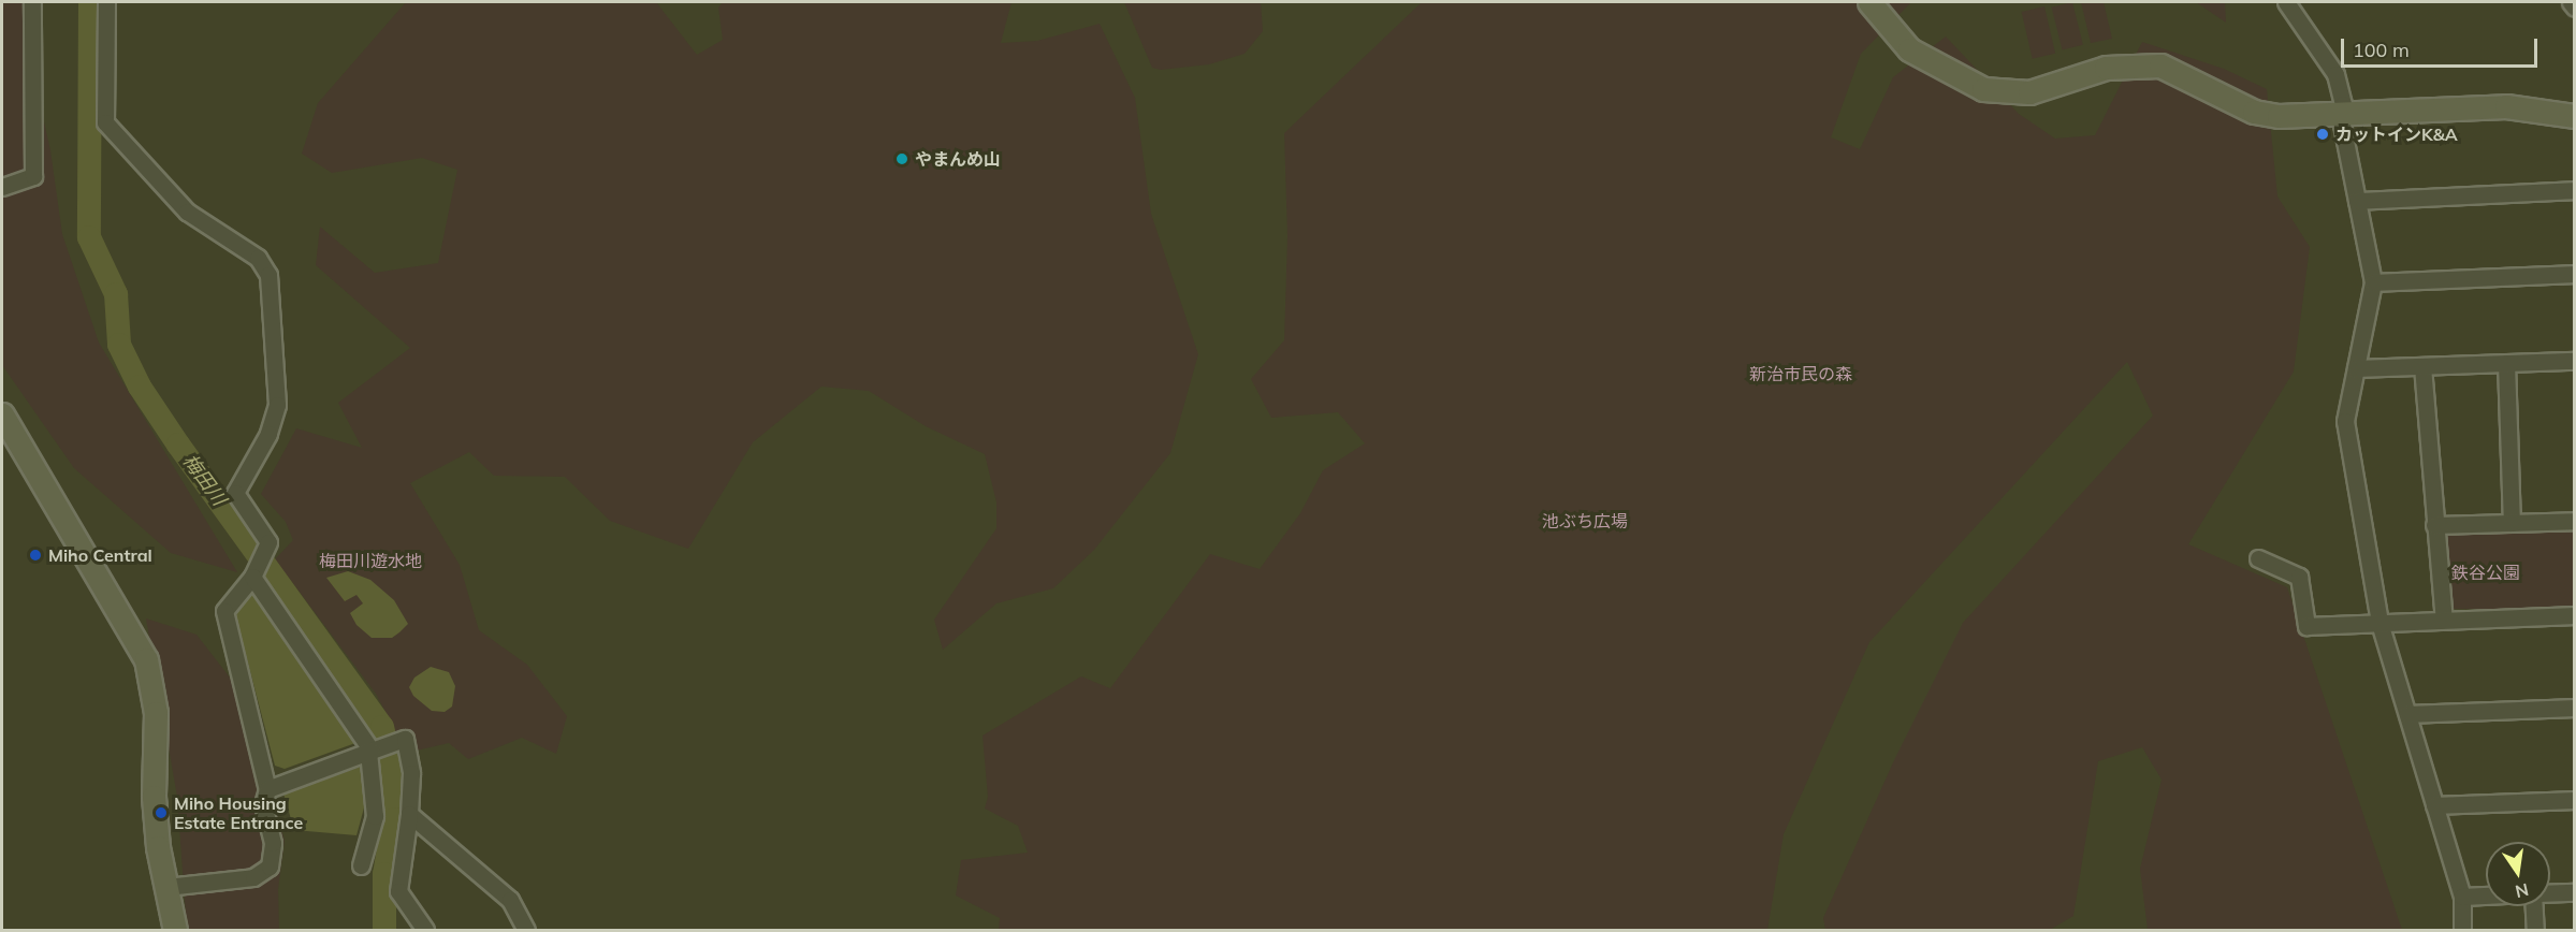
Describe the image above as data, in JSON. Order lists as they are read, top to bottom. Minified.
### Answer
{"water":["梅田川"],"parks":["新治市民の森","池ぶち広場","梅田川遊水地","鉄谷公園"],"places":["カットインK&A","やまんめ山","Miho Central","Miho Housing Estate Entrance"],"scale_bar":"100 m","north":"bottom"}
